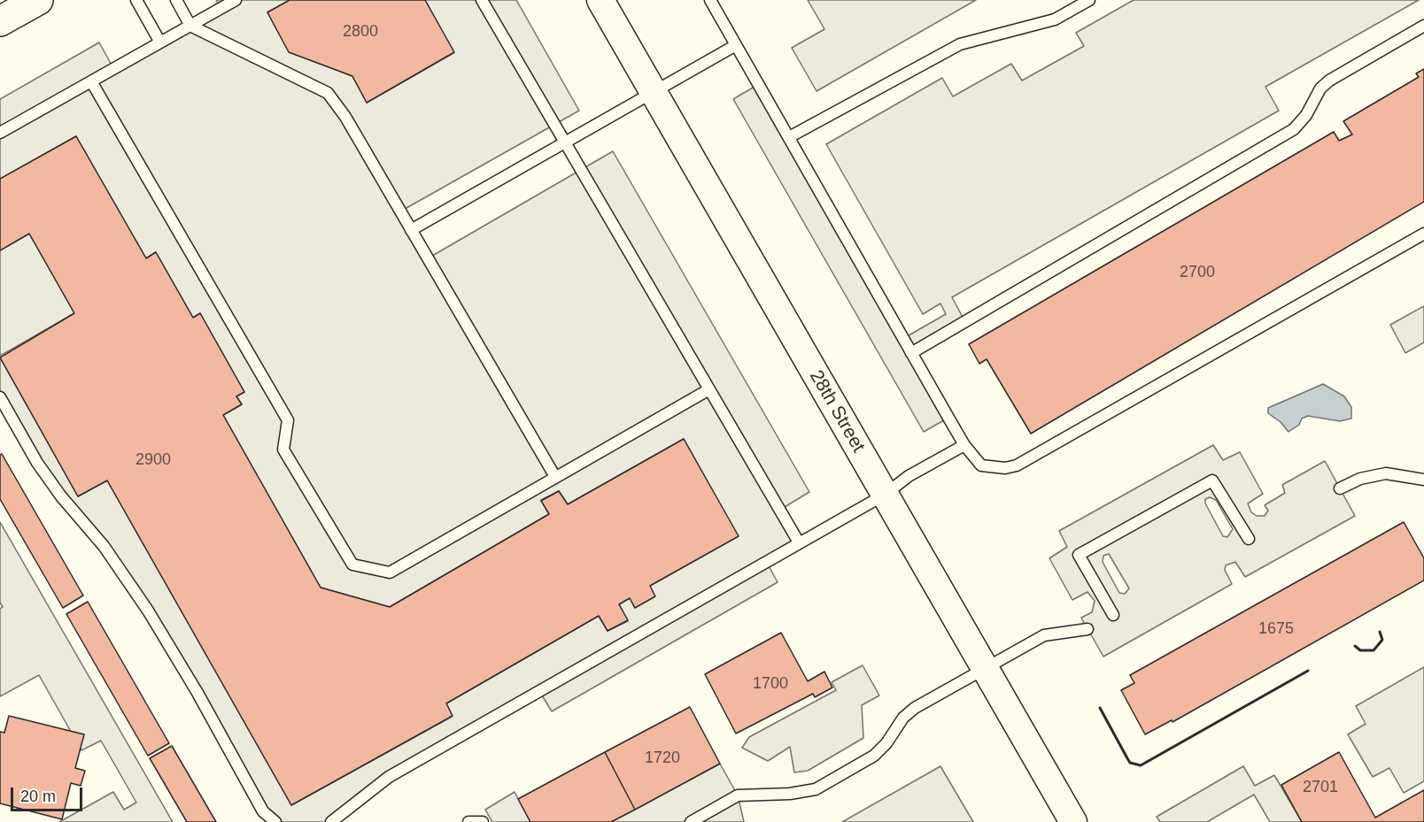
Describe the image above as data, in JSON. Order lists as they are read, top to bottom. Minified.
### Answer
{"streets":{"street":["28th Street"]},"house_numbers":["2800","2700","2900","1675","1700","1720","2701"],"scale_bar":"20 m"}
